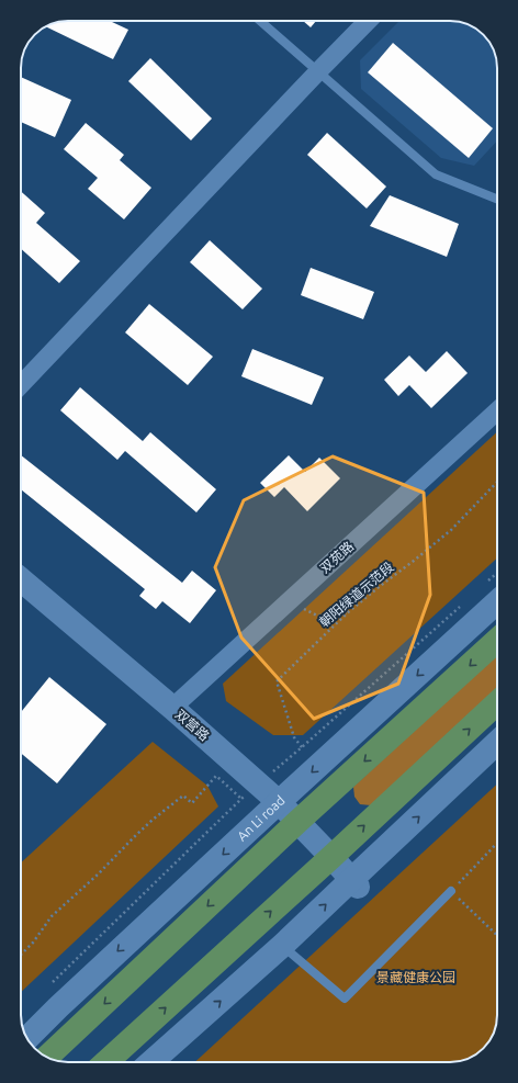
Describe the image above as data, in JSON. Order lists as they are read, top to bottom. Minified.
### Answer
{"streets":{"main road":["An Li road"],"street":["双苑路","双营路"],"path":["朝阳绿道示范段"]},"crossings":[["双苑路","双营路"],["双营路","An Li road"]],"parks":["景藏健康公园"]}
